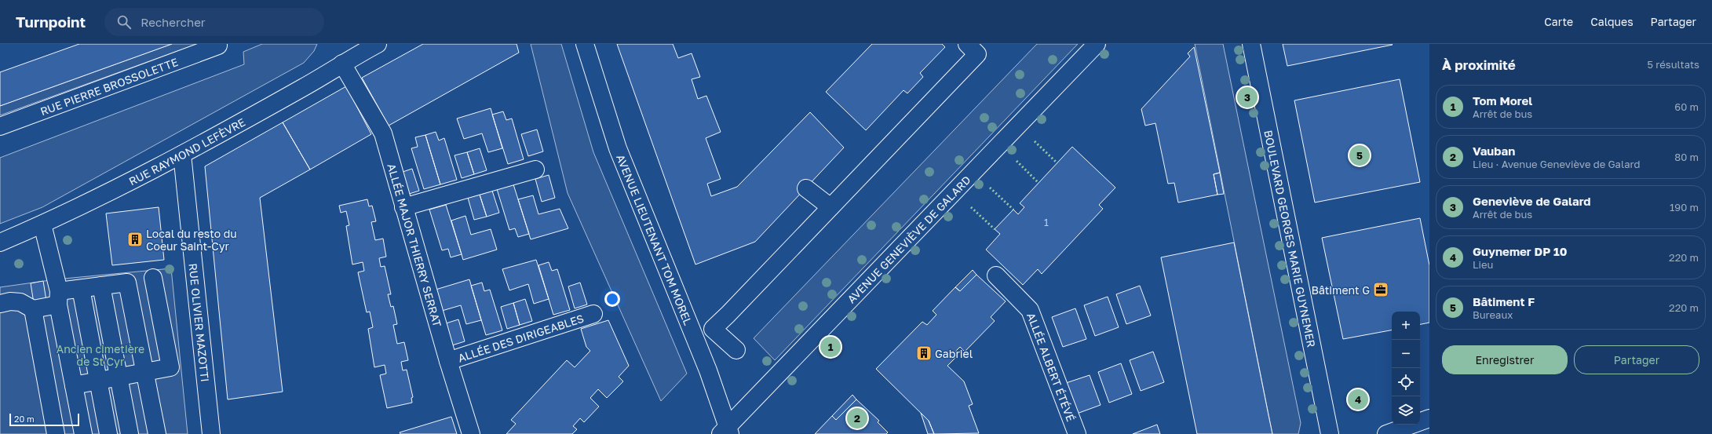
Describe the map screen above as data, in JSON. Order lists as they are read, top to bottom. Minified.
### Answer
{"streets":{"street":["RUE PIERRE BROSSOLETTE","RUE RAYMOND LEFÈVRE","BOULEVARD GEORGES MARIE GUYNEMER","AVENUE GENEVIÈVE DE GALARD","AVENUE LIEUTENANT TOM MOREL","ALLÉE MAJOR THIERRY SERRAT","RUE OLIVIER MAZOTTI","ALLÉE DES DIRIGEABLES","ALLÉE ALBERT ÉTÉVÉ"]},"crossings":[["RUE RAYMOND LEFÈVRE","ALLÉE MAJOR THIERRY SERRAT"],["RUE RAYMOND LEFÈVRE","RUE OLIVIER MAZOTTI"],["AVENUE GENEVIÈVE DE GALARD","AVENUE LIEUTENANT TOM MOREL"],["ALLÉE MAJOR THIERRY SERRAT","ALLÉE DES DIRIGEABLES"]],"parks":["Ancien cimetière de St Cyr"],"places":{"building":["Local du resto du Coeur Saint-Cyr","Gabriel"],"office":["Bâtiment G"]},"house_numbers":["1"],"scale_bar":"20 m","page":{"header":"Turnpoint","search":"Rechercher","nav":["Carte","Calques","Partager"],"heading":["À proximité","5 résultats"],"list":[{"mark":"1","name":"Tom Morel","note":"Arrêt de bus","value":"60 m"},{"mark":"2","name":"Vauban","note":"Lieu · Avenue Geneviève de Galard","value":"80 m"},{"mark":"3","name":"Geneviève de Galard","note":"Arrêt de bus","value":"190 m"},{"mark":"4","name":"Guynemer DP 10","note":"Lieu","value":"220 m"},{"mark":"5","name":"Bâtiment F","note":"Bureaux","value":"220 m"}],"pins":["3","5","1","4","2"],"map_buttons":["+","−"],"buttons":["Enregistrer","Partager"],"scale":"20 m"}}
